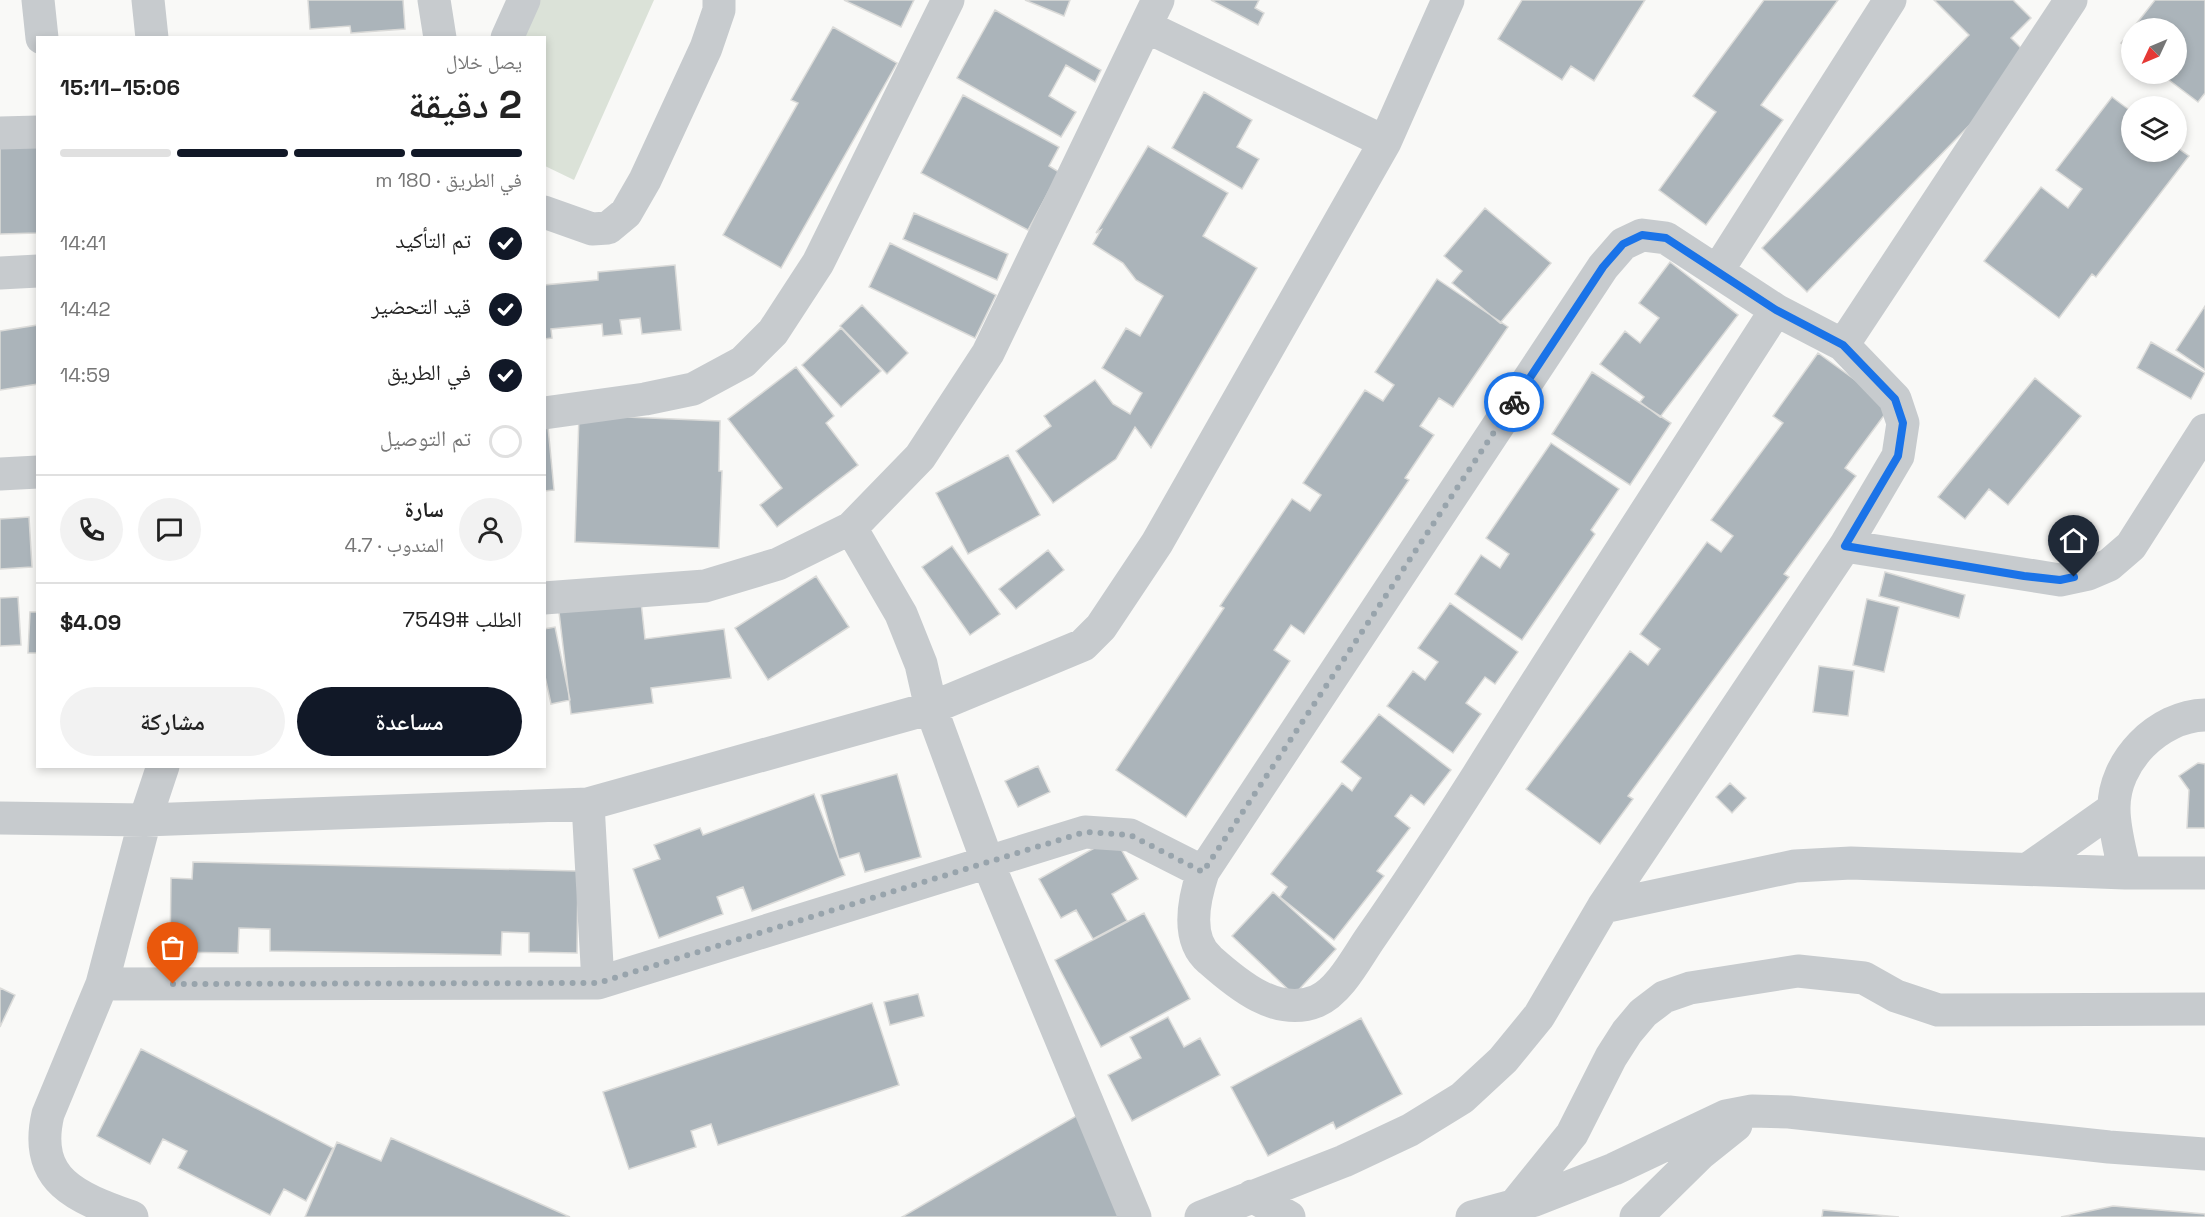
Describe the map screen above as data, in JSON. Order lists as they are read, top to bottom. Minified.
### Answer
{"north":"bottom left","page":{"heading":["2 دقيقة","يصل خلال","15:06–15:11"],"panel":["سارة","المندوب · 4.7","الطلب #7549","$4.09"],"bar":"في الطريق · 180 m","list":[["تم التأكيد","14:41"],["قيد التحضير","14:42"],["في الطريق","14:59"],"تم التوصيل"],"buttons":["مساعدة","مشاركة"]}}
